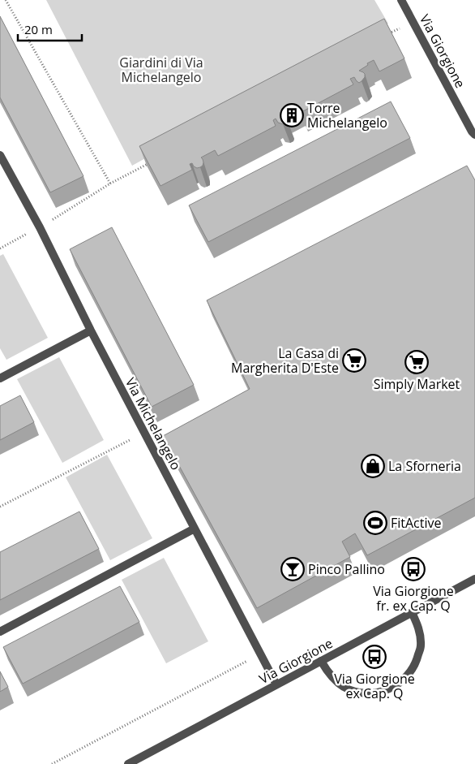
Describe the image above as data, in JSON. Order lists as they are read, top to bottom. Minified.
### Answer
{"streets":{"street":["Via Giorgione","Via Michelangelo"]},"crossings":[["Via Giorgione","Via Michelangelo"]],"parks":["Giardini di Via Michelangelo"],"places":{"building":["Torre Michelangelo"],"supermarket":["La Casa di Margherita D'Este","Simply Market"],"shop":["La Sforneria"],"sports":["FitActive"],"bar":["Pinco Pallino"],"bus stop":["Via Giorgione fr. ex Cap. Q","Via Giorgione ex Cap. Q"]},"scale_bar":"20 m"}
